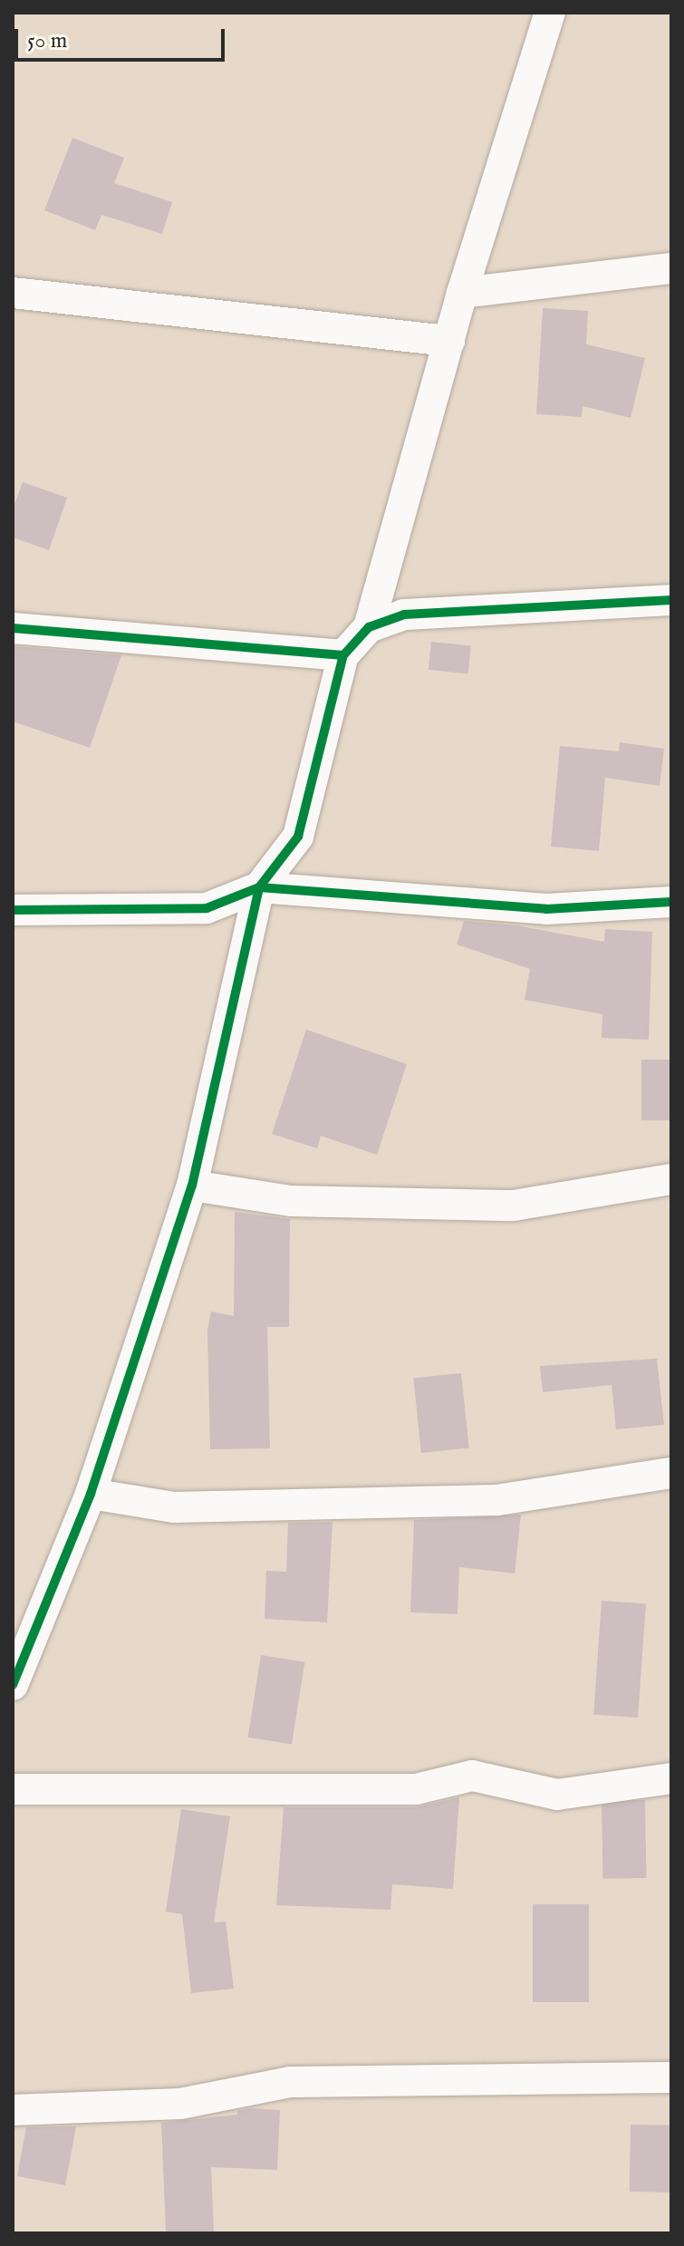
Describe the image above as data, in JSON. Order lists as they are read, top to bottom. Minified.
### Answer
{"scale_bar":"50 m"}
